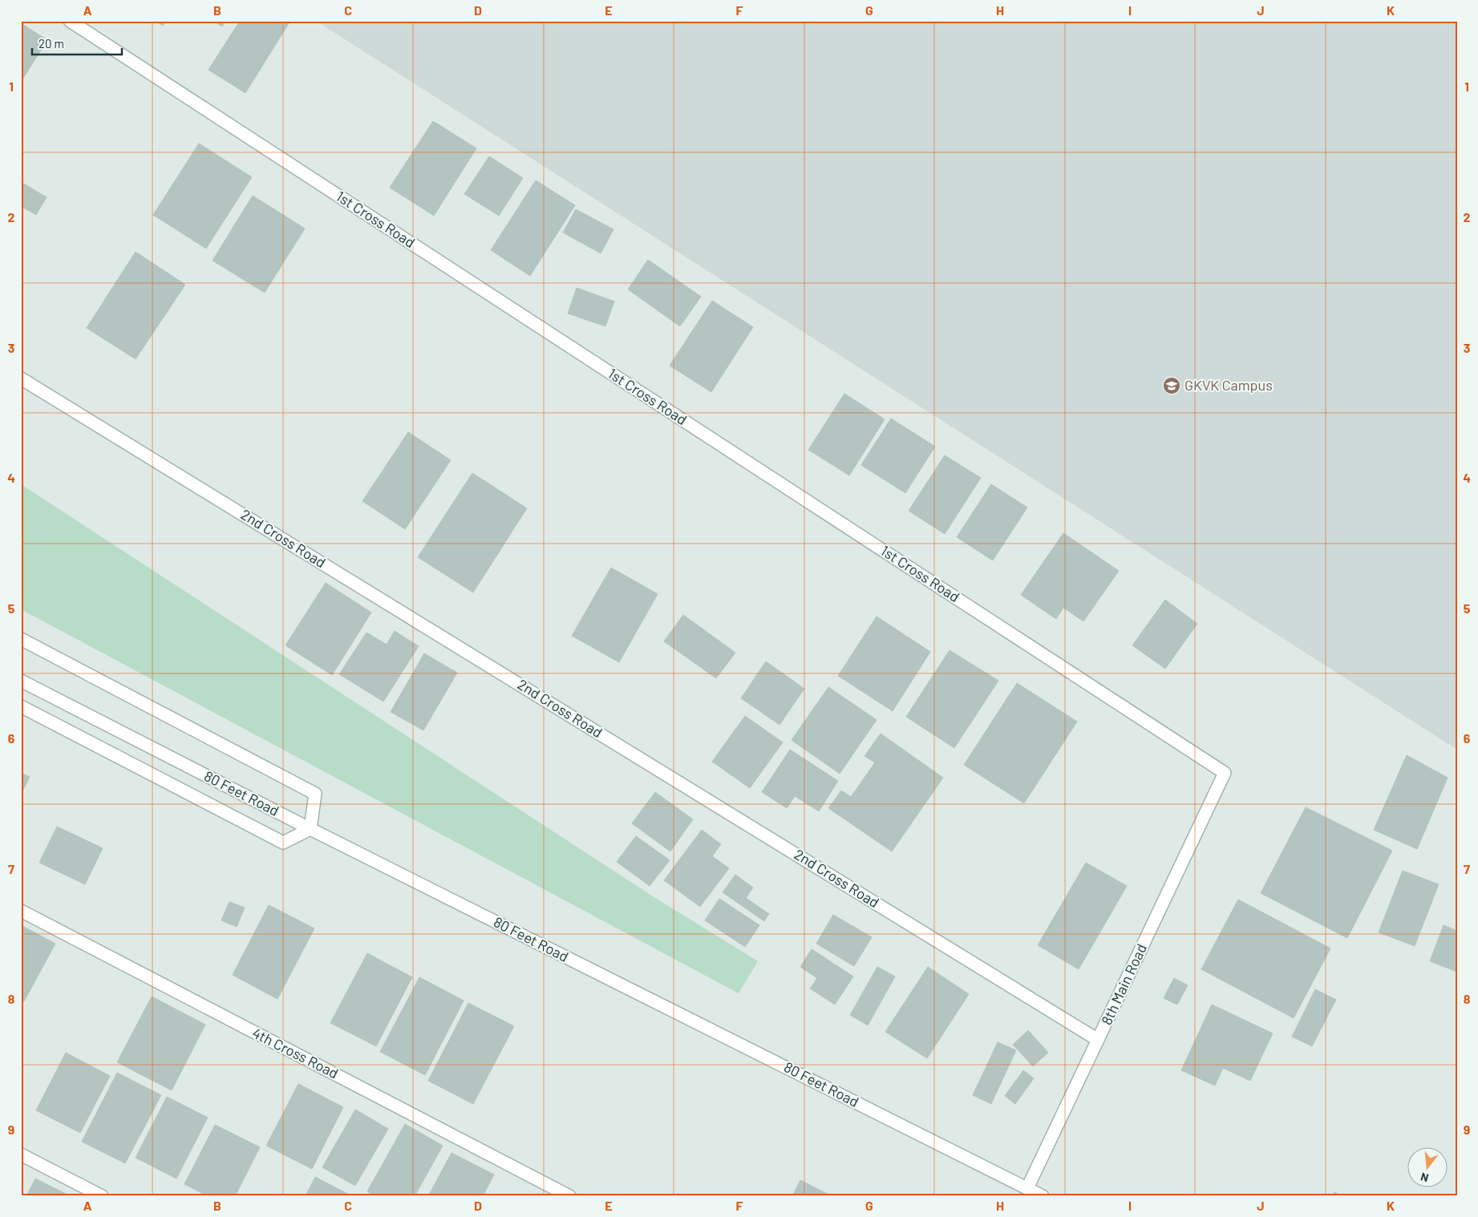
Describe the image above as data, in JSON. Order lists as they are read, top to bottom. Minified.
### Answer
{"streets":{"street":["1st Cross Road","2nd Cross Road","80 Feet Road","8th Main Road","4th Cross Road"]},"crossings":[["1st Cross Road","8th Main Road"],["2nd Cross Road","8th Main Road"],["80 Feet Road","8th Main Road"]],"places":{"school or university":["GKVK Campus"]},"scale_bar":"20 m","north":"bottom","grid":{"columns":["A","B","C","D","E","F","G","H","I","J","K"],"rows":["1","2","3","4","5","6","7","8","9"]}}
